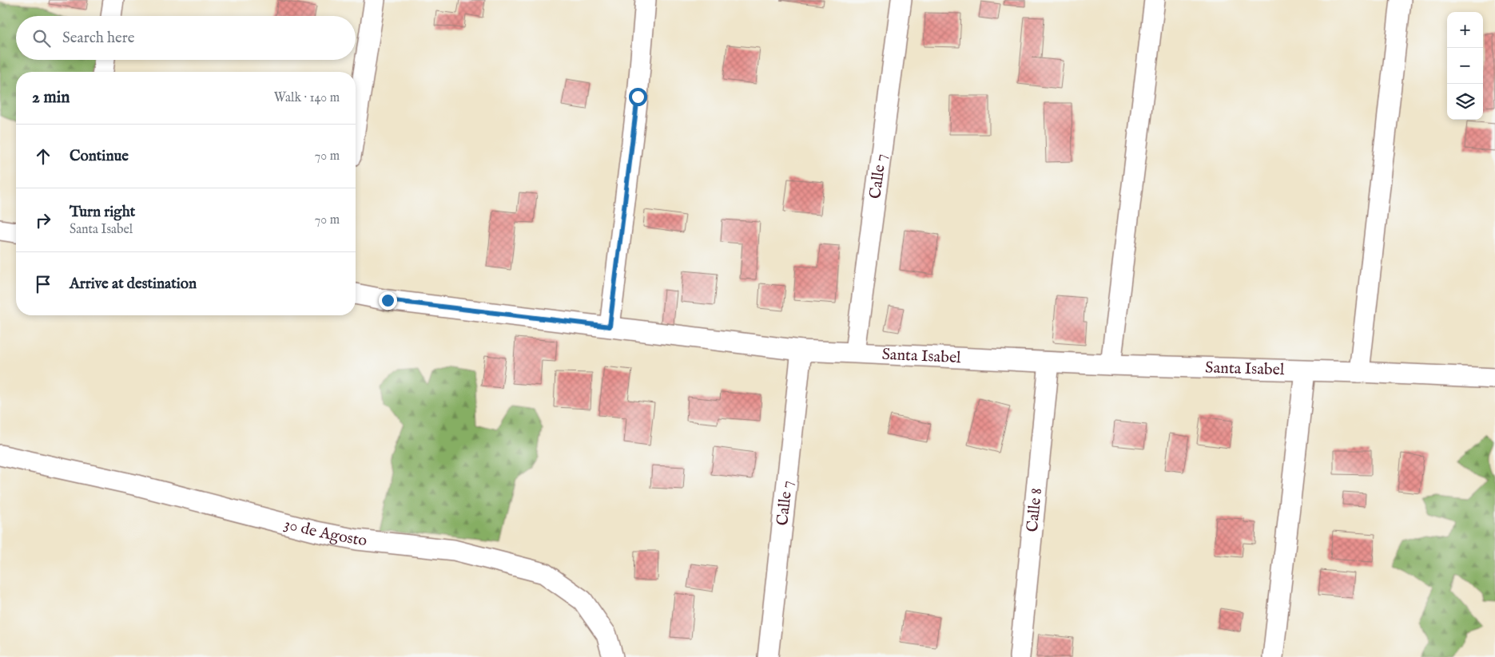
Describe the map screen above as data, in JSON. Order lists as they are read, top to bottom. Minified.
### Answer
{"streets":{"street":["Calle 7","Santa Isabel","Calle 8","30 de Agosto"]},"crossings":[["Calle 7","Santa Isabel"],["Santa Isabel","Calle 8"]],"page":{"map_buttons":["+","−"],"search":"Search here","heading":["2 min","Walk · 140 m"],"list":[["Continue","70 m"],["Turn right","Santa Isabel","70 m"],"Arrive at destination"]}}
